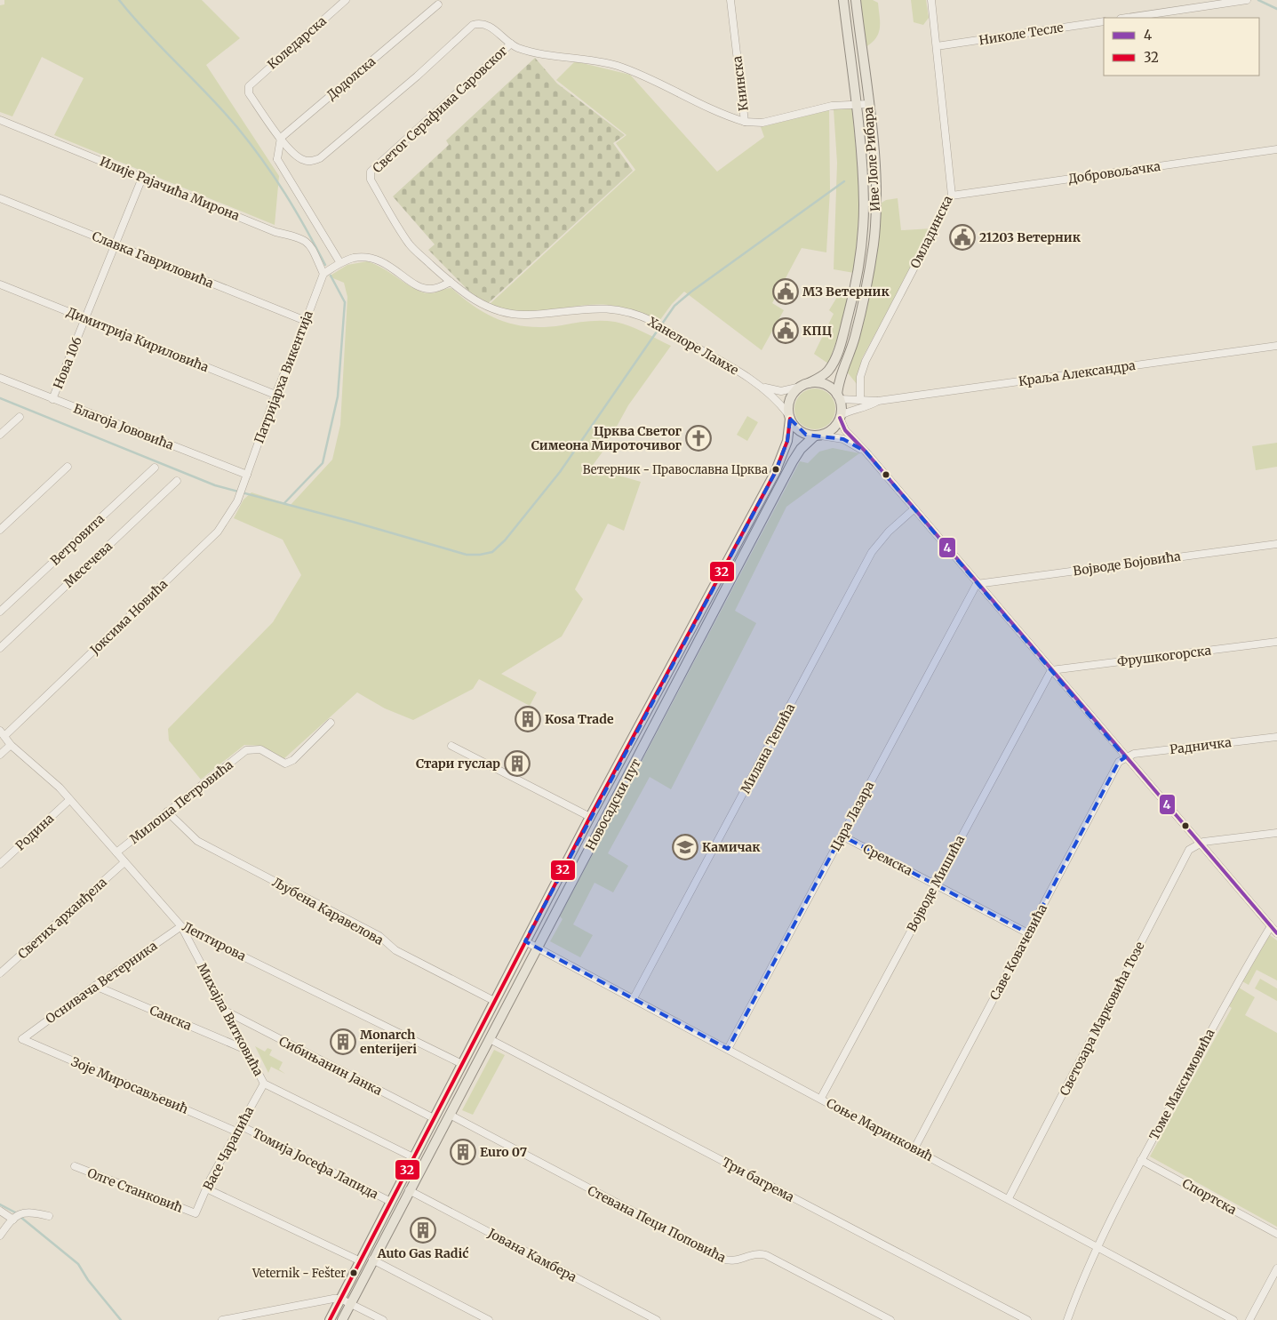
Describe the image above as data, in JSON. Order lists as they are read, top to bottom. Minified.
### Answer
{"streets":{"main road":["Иве Лоле Рибара","Новосадски пут"],"street":["Николе Тесле","Коледарска","Додолска","Книнска","Светог Серафима Саровског","Добровољачка","Илије Рајачића Мирона","Омладинска","Славка Гавриловића","Димитрија Кириловића","Ханелоре Ламхе","Нова 106","Краља Александра","Патријарха Викентија","Благоја Јововића","Ветровита","Војводе Бојовића","Месечева","Јоксима Новића","Фрушкогорска","Радничка","Милана Тепића","Милоша Петровића","Цара Лазара","Родина","Сремска","Војводе Мишића","Љубена Каравелова","Светих арханђела","Лептирова","Саве Ковачевића","Оснивача Ветерника","Санска","Светозара Марковића Тозе","Михајла Витковића","Сибињанин Јанка","Томе Максимовића","Зоје Миросављевић","Соње Маринковић","Васе Чарапића","Томија Јосефа Лапида","Три багрема","Олге Станковић","Спортска","Стевана Пеци Поповића","Јована Камбера"]},"crossings":[["Николе Тесле","Омладинска"],["Коледарска","Додолска"],["Книнска","Иве Лоле Рибара"],["Светог Серафима Саровског","Ханелоре Ламхе"],["Иве Лоле Рибара","Ханелоре Ламхе"],["Иве Лоле Рибара","Новосадски пут"],["Добровољачка","Омладинска"],["Илије Рајачића Мирона","Нова 106"],["Илије Рајачића Мирона","Патријарха Викентија"],["Славка Гавриловића","Нова 106"],["Славка Гавриловића","Патријарха Викентија"],["Димитрија Кириловића","Нова 106"],["Димитрија Кириловића","Патријарха Викентија"],["Ханелоре Ламхе","Новосадски пут"],["Нова 106","Благоја Јововића"],["Патријарха Викентија","Благоја Јововића"],["Патријарха Викентија","Јоксима Новића"],["Војводе Бојовића","Цара Лазара"],["Јоксима Новића","Лептирова"],["Фрушкогорска","Војводе Мишића"],["Радничка","Саве Ковачевића"],["Милана Тепића","Соње Маринковић"],["Милоша Петровића","Љубена Каравелова"],["Милоша Петровића","Лептирова"],["Новосадски пут","Љубена Каравелова"],["Новосадски пут","Лептирова"],["Новосадски пут","Михајла Витковића"],["Новосадски пут","Сибињанин Јанка"],["Новосадски пут","Соње Маринковић"],["Новосадски пут","Томија Јосефа Лапида"],["Новосадски пут","Три багрема"],["Новосадски пут","Стевана Пеци Поповића"],["Новосадски пут","Јована Камбера"],["Цара Лазара","Сремска"],["Цара Лазара","Соње Маринковић"],["Родина","Лептирова"],["Сремска","Војводе Мишића"],["Сремска","Саве Ковачевића"],["Војводе Мишића","Соње Маринковић"],["Светих арханђела","Лептирова"],["Лептирова","Оснивача Ветерника"],["Лептирова","Михајла Витковића"],["Саве Ковачевића","Соње Маринковић"],["Оснивача Ветерника","Санска"],["Оснивача Ветерника","Михајла Витковића"],["Оснивача Ветерника","Зоје Миросављевић"],["Санска","Михајла Витковића"],["Светозара Марковића Тозе","Соње Маринковић"],["Михајла Витковића","Сибињанин Јанка"],["Михајла Витковића","Васе Чарапића"],["Томе Максимовића","Соње Маринковић"],["Томе Максимовића","Спортска"],["Зоје Миросављевић","Васе Чарапића"],["Зоје Миросављевић","Томија Јосефа Лапида"],["Васе Чарапића","Томија Јосефа Лапида"],["Васе Чарапића","Олге Станковић"]],"places":{"public building":["21203 Ветерник","МЗ Ветерник","КПЦ"],"church":["Црква Светог Симеона Мироточивог"],"other":["Ветерник - Православна Црква","Veternik - Fešter"],"building":["Kosa Trade","Стари гуслар","Monarch enterijeri","Euro 07","Auto Gas Radić"],"school or university":["Камичак"]},"lines":["transit line 4","transit line 32"],"legend":["4","32"]}
